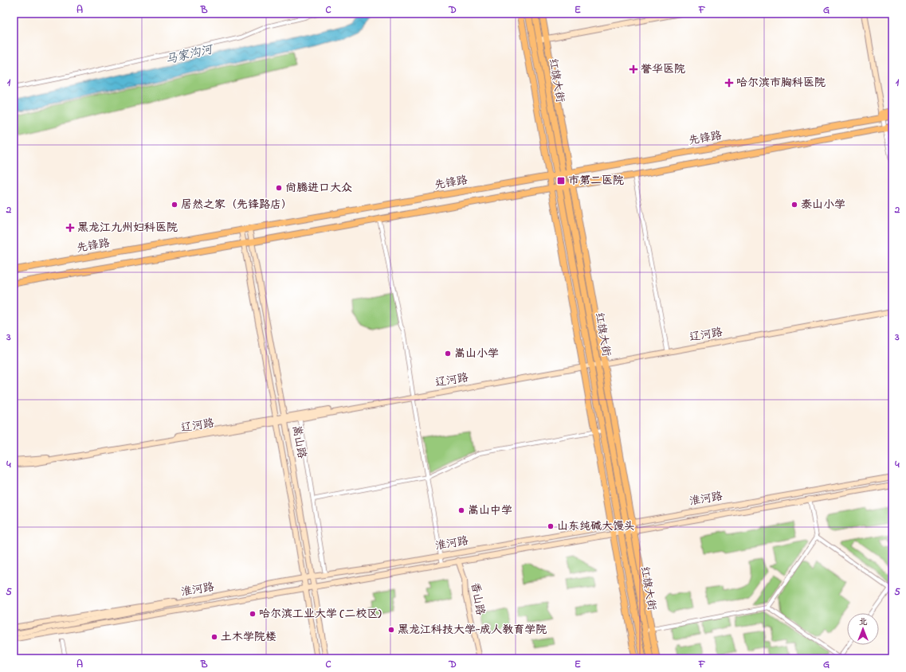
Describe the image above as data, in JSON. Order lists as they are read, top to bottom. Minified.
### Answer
{"streets":{"main road":["红旗大街","先锋路","辽河路","嵩山路","淮河路","香山路"]},"crossings":[["红旗大街","先锋路"],["红旗大街","辽河路"],["红旗大街","淮河路"],["先锋路","嵩山路"],["辽河路","嵩山路"],["嵩山路","淮河路"],["淮河路","香山路"]],"water":["马家沟河"],"places":{"health":["誉华医院","哈尔滨市胸科医院","黑龙江九州妇科医院"],"transit":["市第二医院"],"other":["尚腾进口大众","居然之家（先锋路店）","泰山小学","嵩山小学","嵩山中学","山东纯碱大馒头","哈尔滨工业大学 (二校区)","黑龙江科技大学-成人教育学院","土木学院楼"]},"north":"top","grid":{"columns":["A","B","C","D","E","F","G"],"rows":["1","2","3","4","5"]}}
